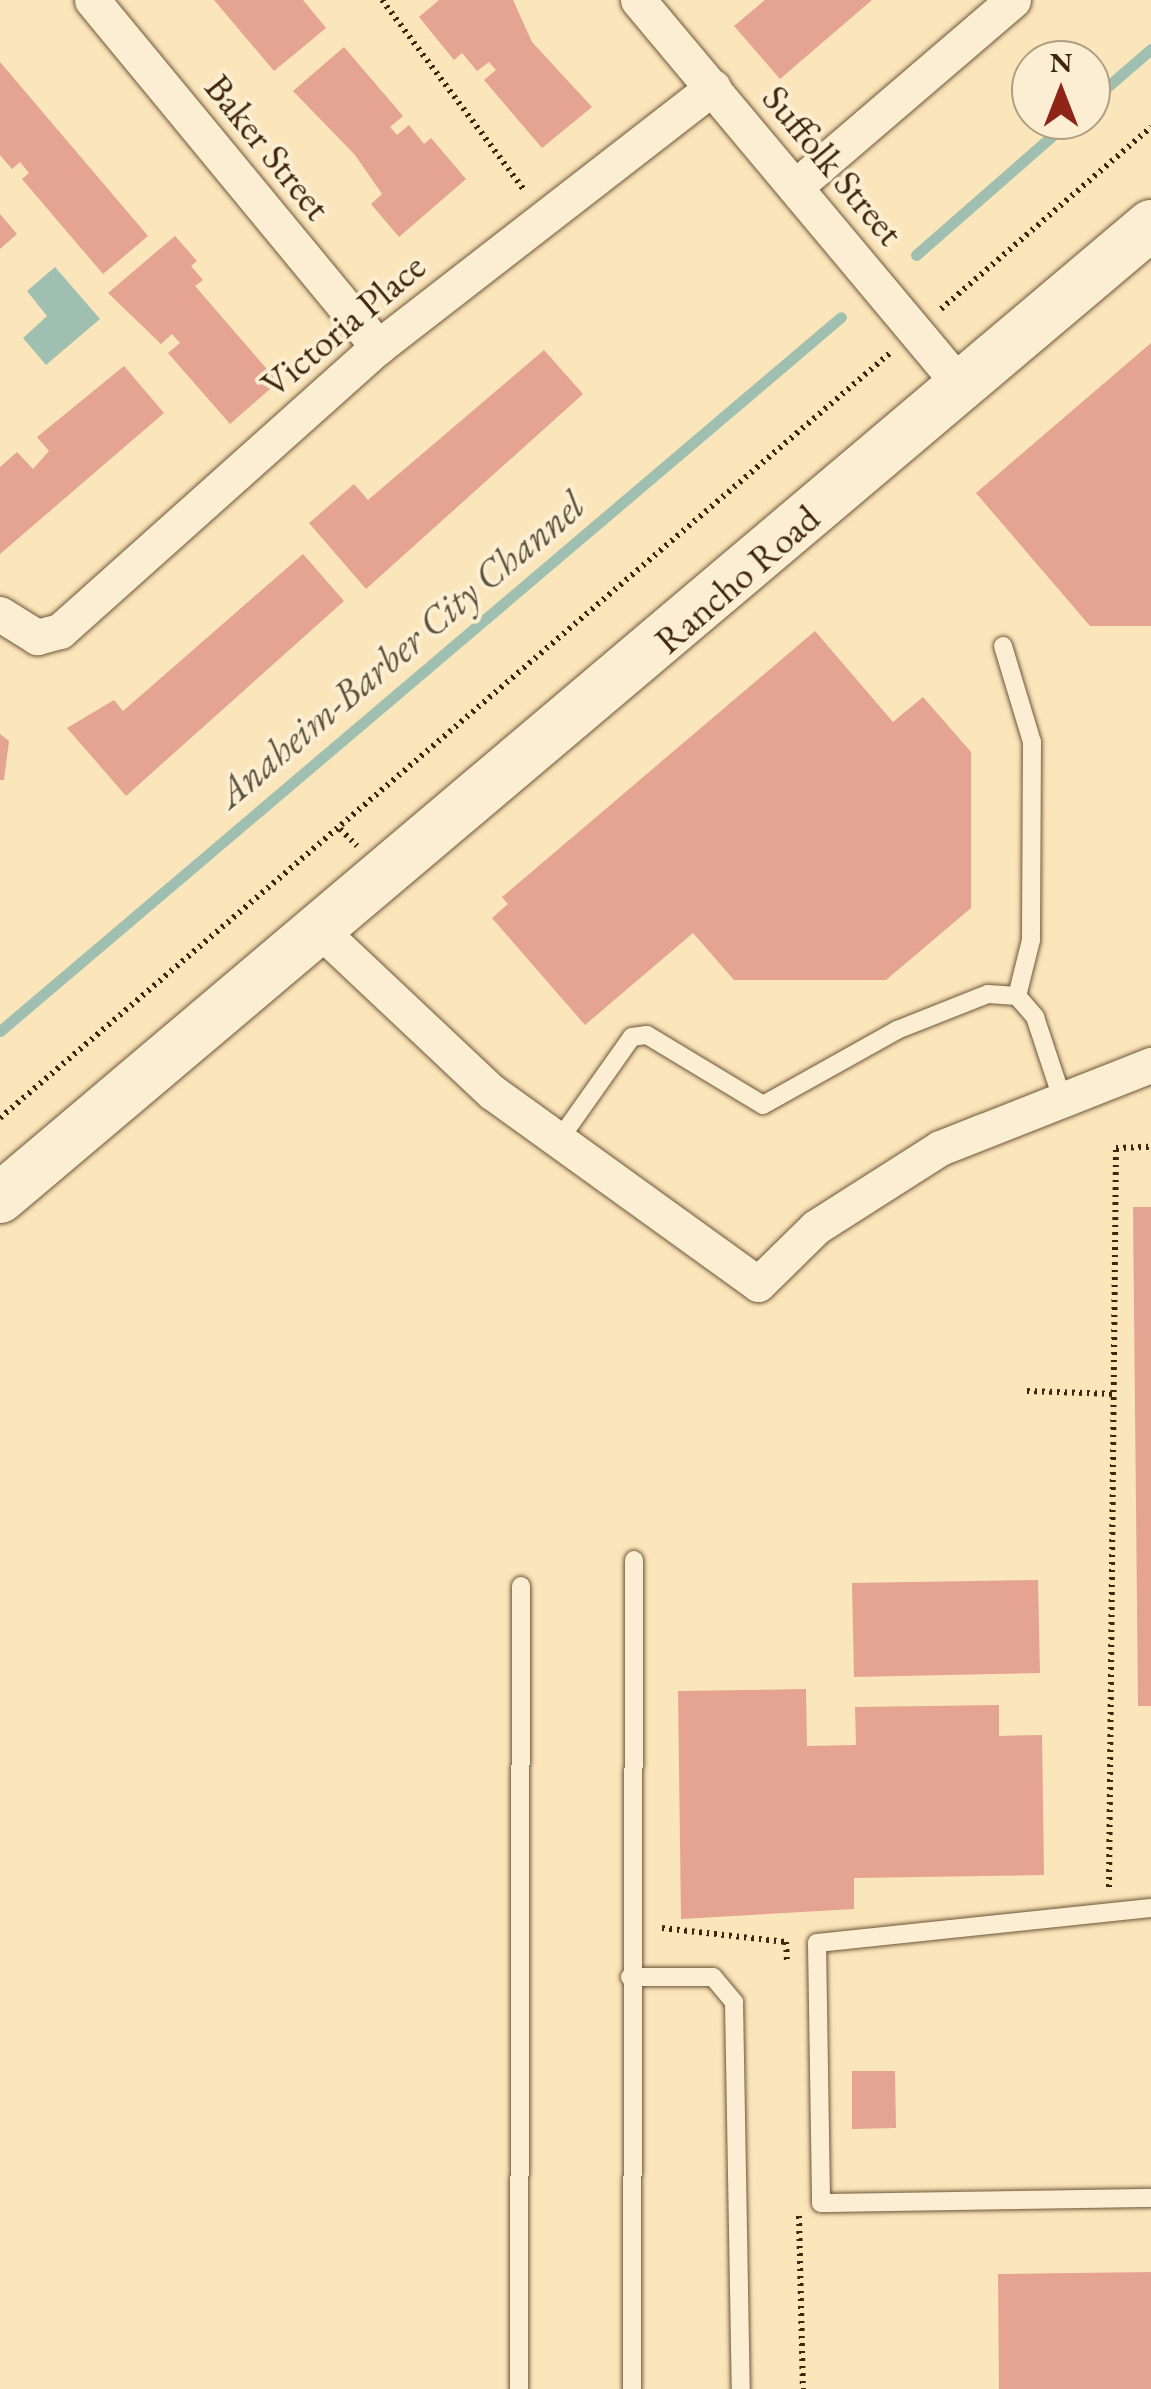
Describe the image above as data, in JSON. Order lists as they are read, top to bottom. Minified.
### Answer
{"streets":{"street":["Baker Street","Suffolk Street","Victoria Place","Rancho Road"]},"crossings":[["Baker Street","Victoria Place"],["Suffolk Street","Victoria Place"],["Suffolk Street","Rancho Road"]],"water":["Anaheim-Barber City Channel"],"north":"top"}
